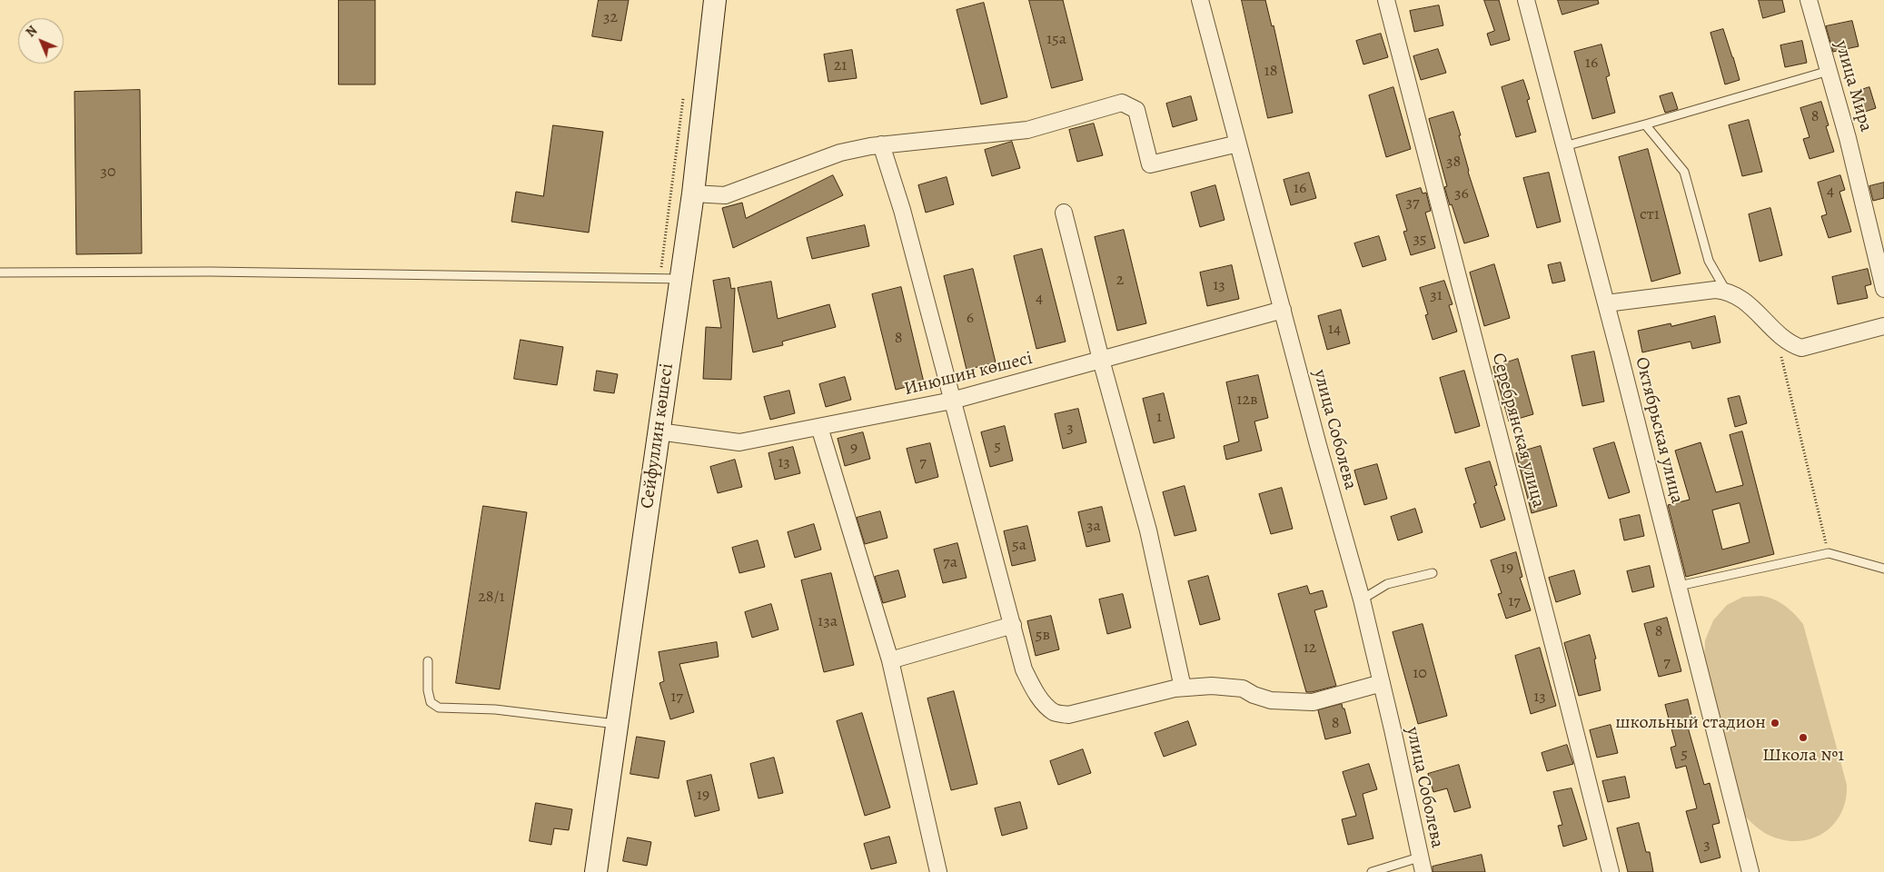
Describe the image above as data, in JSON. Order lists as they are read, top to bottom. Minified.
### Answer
{"streets":{"main road":["Сейфуллин көшесі"],"street":["улица Мира","Инюшин көшесі","улица Соболева","Серебрянская улица","Октябрьская улица"]},"crossings":[["Инюшин көшесі","улица Соболева"],["Инюшин көшесі","Сейфуллин көшесі"]],"places":["школьный стадион","Школа №1"],"house_numbers":["32","15а","16","21","18","8","38","30","16","4","36","37","ст1","35","2","13","31","4","6","14","8","12в","1","3","5","9","13","7","3а","5а","7а","19","28/1","17","13а","8","5в","12","7","10","17","13","8","5","19","3"],"north":"top left"}
